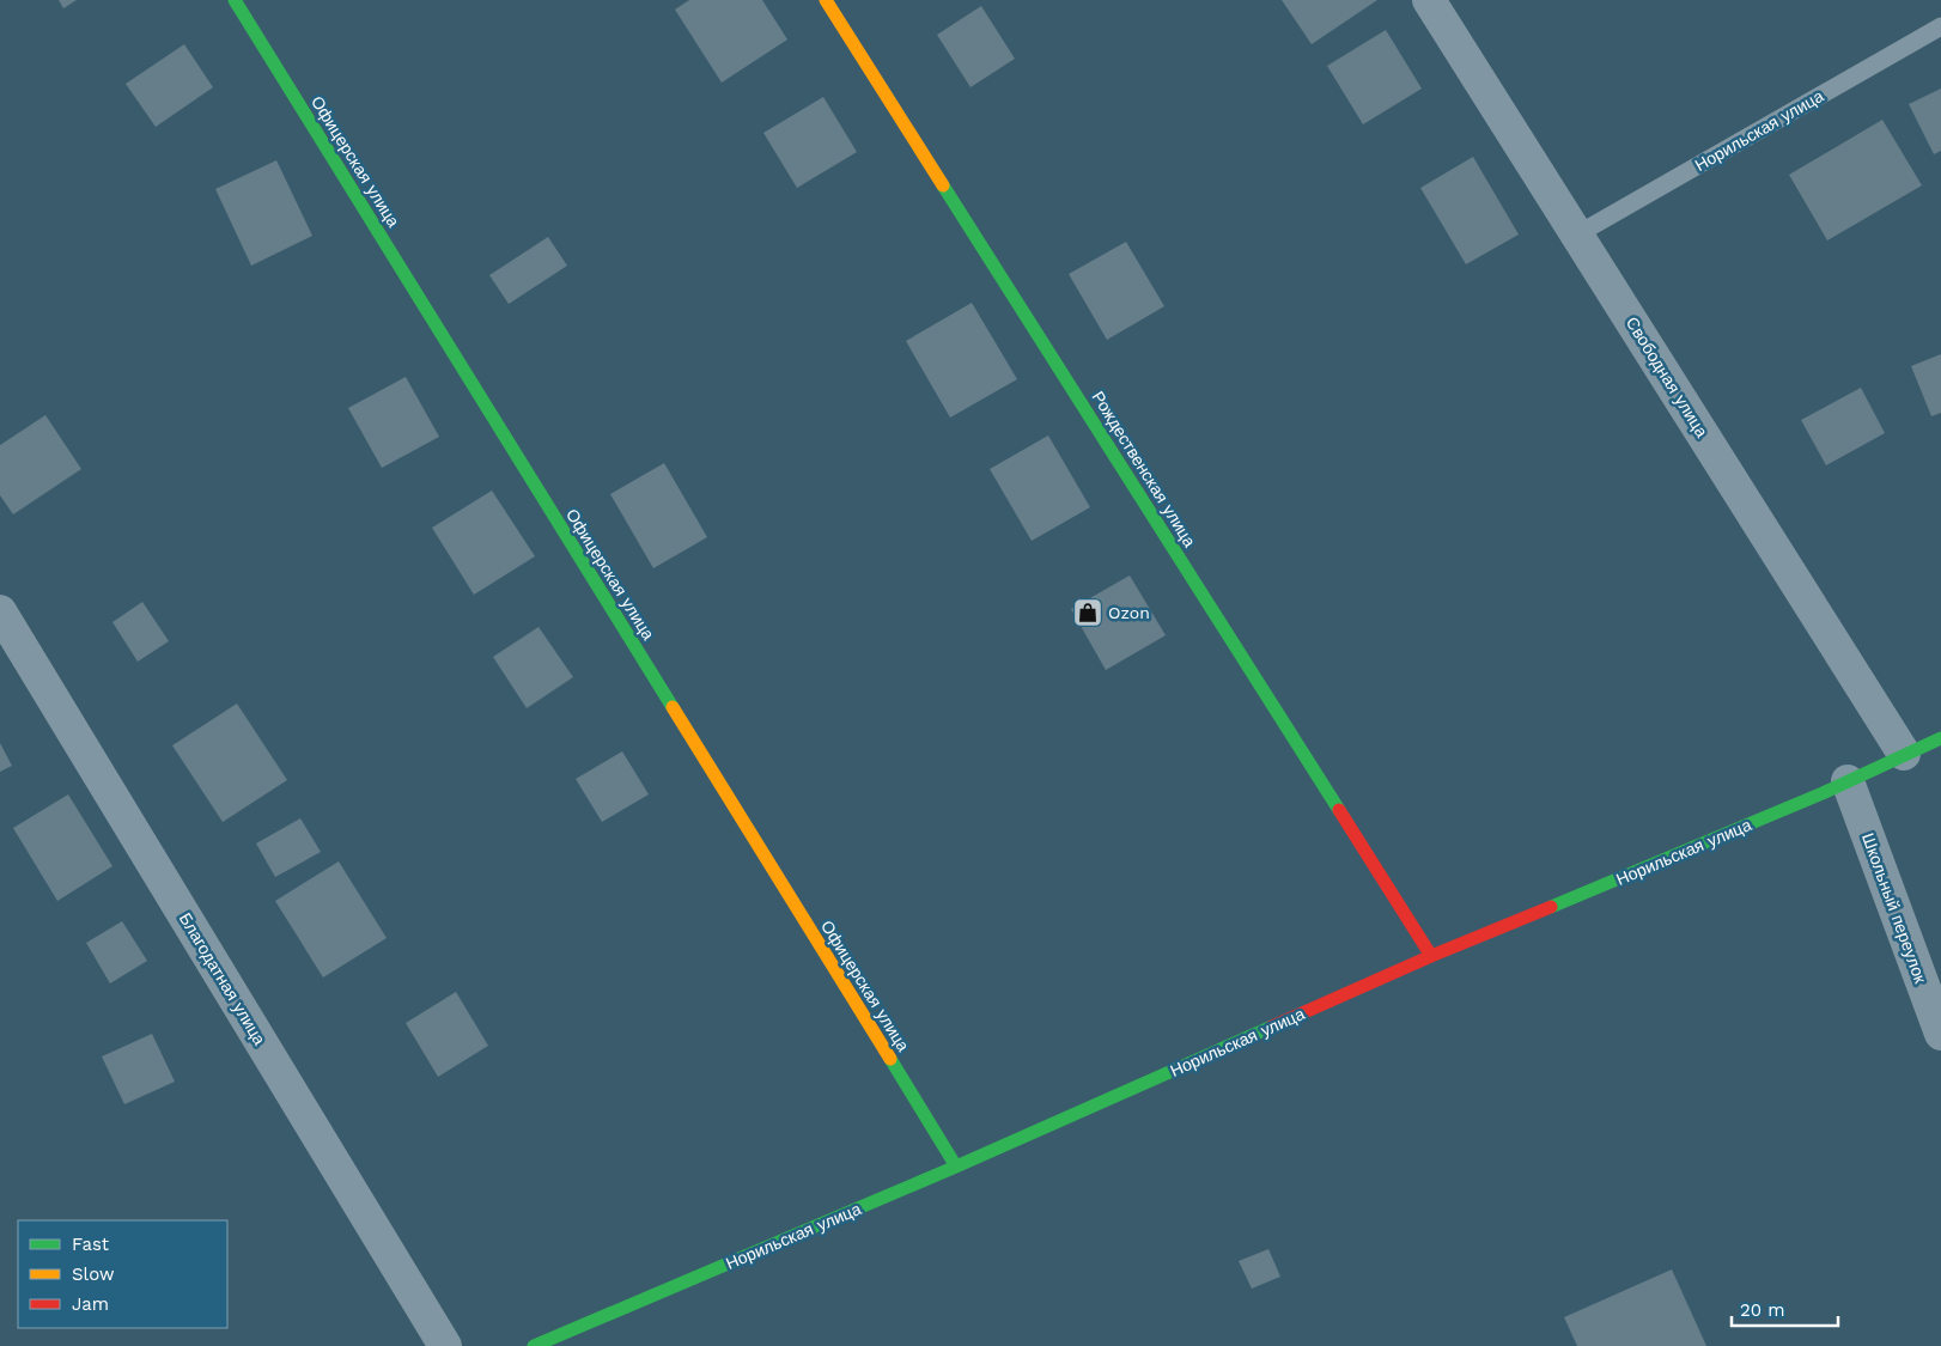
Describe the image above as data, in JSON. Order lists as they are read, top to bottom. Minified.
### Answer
{"streets":{"street":["Норильская улица","Офицерская улица","Свободная улица","Рождественская улица","Школьный переулок","Благодатная улица"]},"crossings":[["Норильская улица","Офицерская улица"],["Норильская улица","Свободная улица"],["Норильская улица","Рождественская улица"],["Норильская улица","Школьный переулок"]],"places":{"shop":["Ozon"]},"legend":["Fast","Slow","Jam"],"scale_bar":"20 m"}
